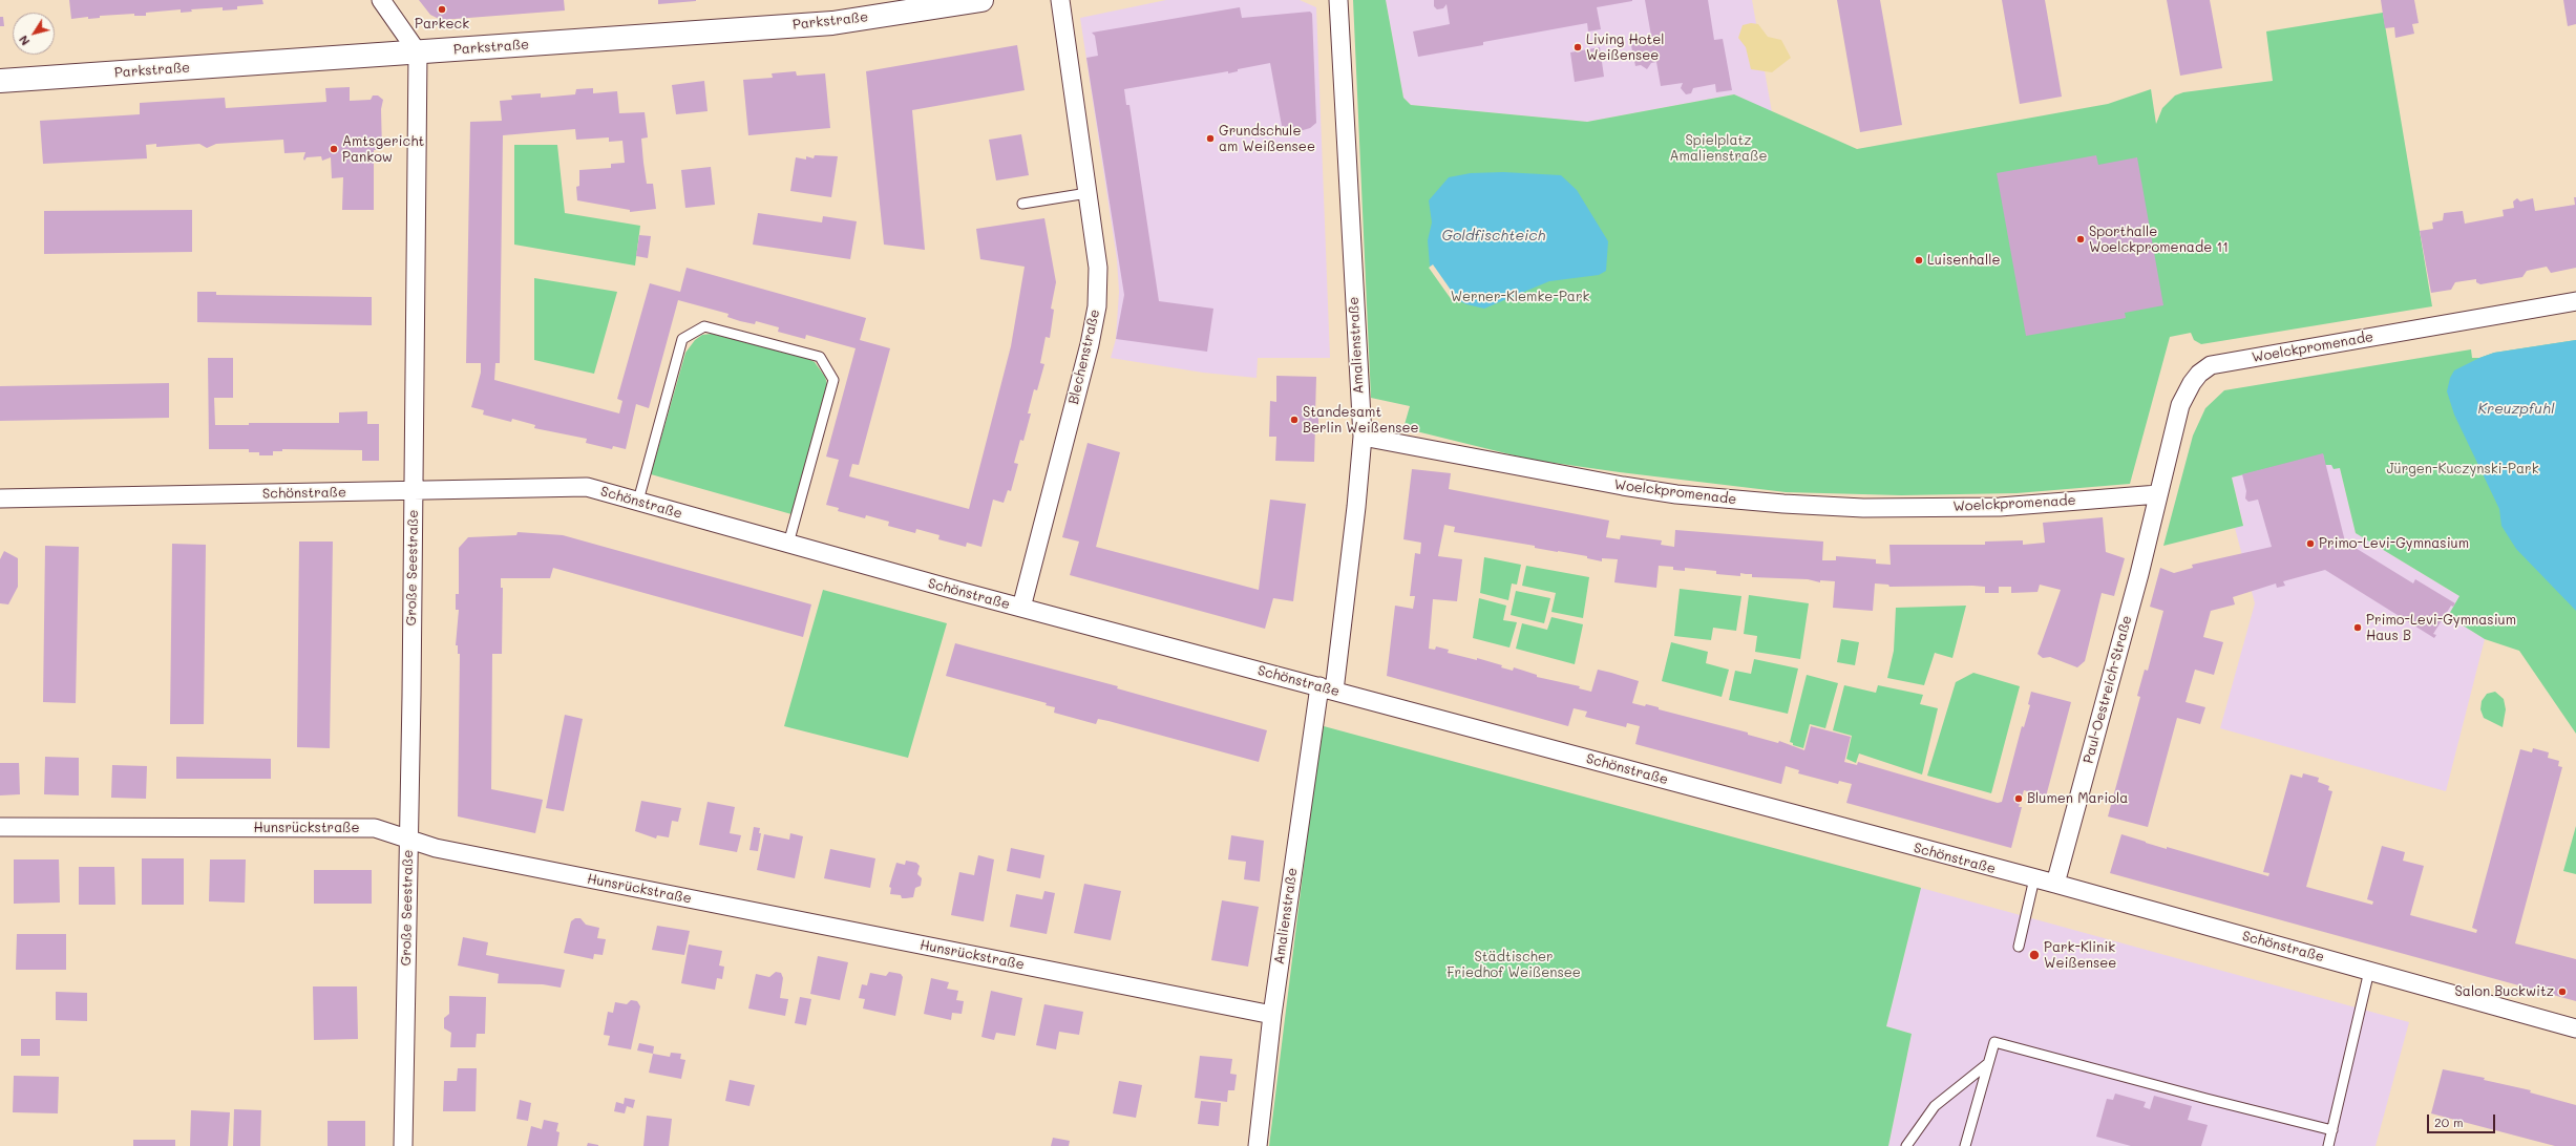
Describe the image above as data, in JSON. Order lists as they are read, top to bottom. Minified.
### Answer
{"streets":{"street":["Parkstraße","Amalienstraße","Woelckpromenade","Blechenstraße","Schönstraße","Große Seestraße","Paul-Oestreich-Straße","Hunsrückstraße"]},"crossings":[["Parkstraße","Große Seestraße"],["Amalienstraße","Woelckpromenade"],["Amalienstraße","Schönstraße"],["Amalienstraße","Hunsrückstraße"],["Woelckpromenade","Paul-Oestreich-Straße"],["Blechenstraße","Schönstraße"],["Schönstraße","Große Seestraße"],["Schönstraße","Paul-Oestreich-Straße"],["Große Seestraße","Hunsrückstraße"]],"water":["Goldfischteich","Kreuzpfuhl"],"parks":["Spielplatz Amalienstraße","Werner-Klemke-Park","Jürgen-Kuczynski-Park","Städtischer Friedhof Weißensee"],"places":["Parkeck","Living Hotel Weißensee","Grundschule am Weißensee","Amtsgericht Pankow","Sporthalle Woelckpromenade 11","Luisenhalle","Standesamt Berlin Weißensee","Primo-Levi-Gymnasium","Primo-Levi-Gymnasium Haus B","Blumen Mariola","Park-Klinik Weißensee","Salon Buckwitz"],"scale_bar":"20 m","north":"bottom left"}
